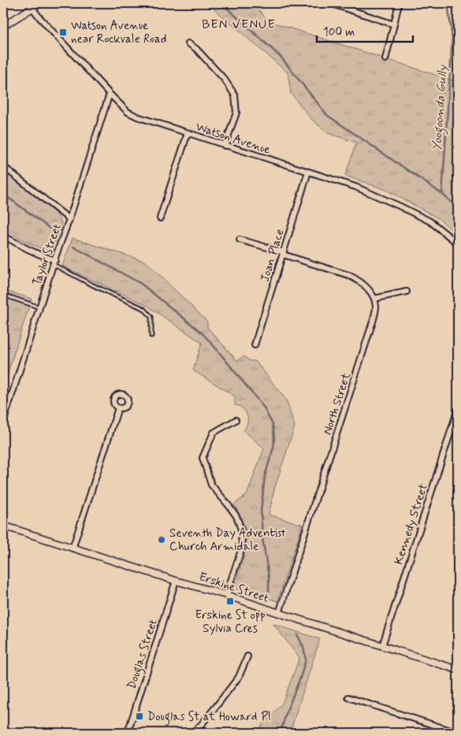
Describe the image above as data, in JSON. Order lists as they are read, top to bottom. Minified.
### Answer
{"streets":{"street":["Watson Avenue","Taylor Street","Joan Place","North Street","Kennedy Street","Erskine Street","Douglas Street"]},"crossings":[["Watson Avenue","Taylor Street"],["Watson Avenue","Joan Place"],["North Street","Erskine Street"],["Kennedy Street","Erskine Street"],["Erskine Street","Douglas Street"]],"districts":["BEN VENUE"],"water":["Yoogoonda Gully"],"places":{"transit":["Watson Avenue near Rockvale Road","Erskine St opp Sylvia Cres","Douglas St at Howard Pl"],"other":["Seventh Day Adventist Church Armidale"]},"scale_bar":"100 m"}
